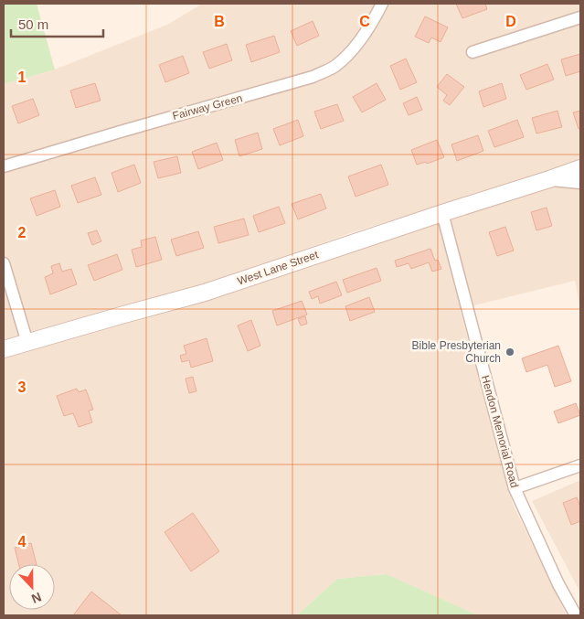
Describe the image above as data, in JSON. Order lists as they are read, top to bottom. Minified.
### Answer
{"streets":{"street":["Fairway Green","West Lane Street","Hendon Memorial Road"]},"crossings":[["West Lane Street","Hendon Memorial Road"]],"places":["Bible Presbyterian Church"],"scale_bar":"50 m","north":"bottom","grid":{"columns":["B","C","D"],"rows":["1","2","3","4"]}}
